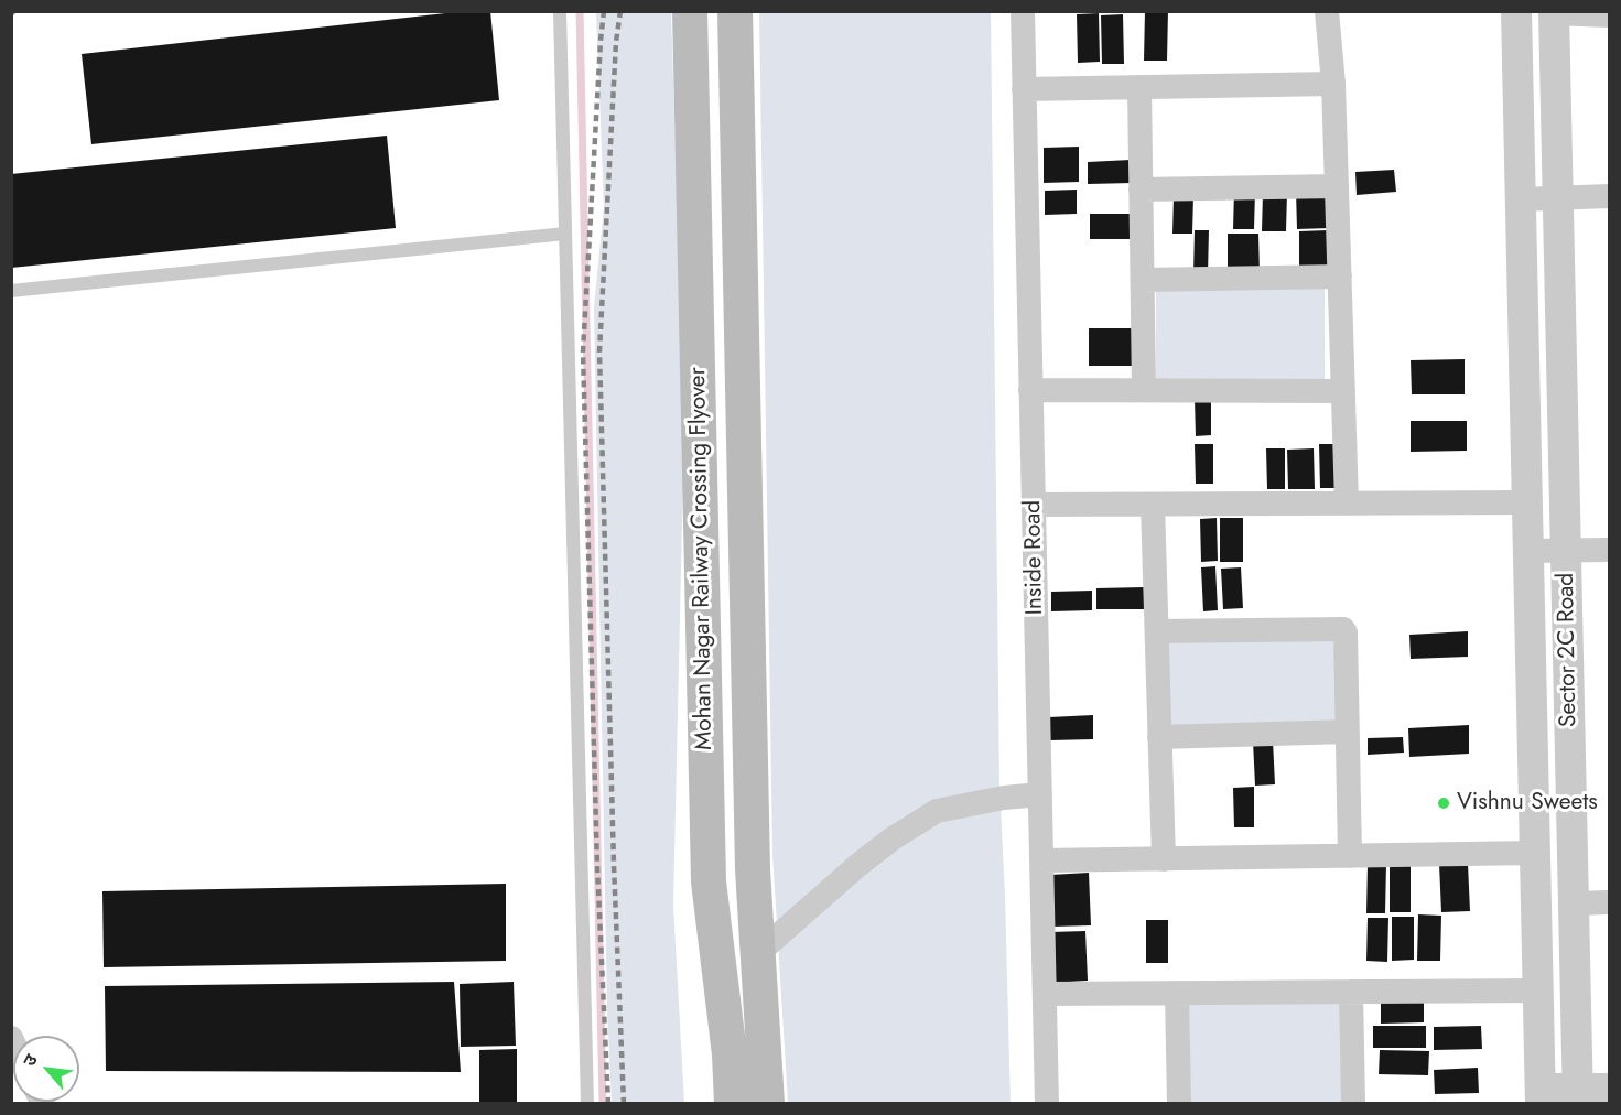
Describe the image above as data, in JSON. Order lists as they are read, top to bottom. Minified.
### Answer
{"streets":{"main road":["Mohan Nagar Railway Crossing Flyover"],"street":["Inside Road","Sector 2C Road"]},"places":["Vishnu Sweets"],"north":"top left"}
